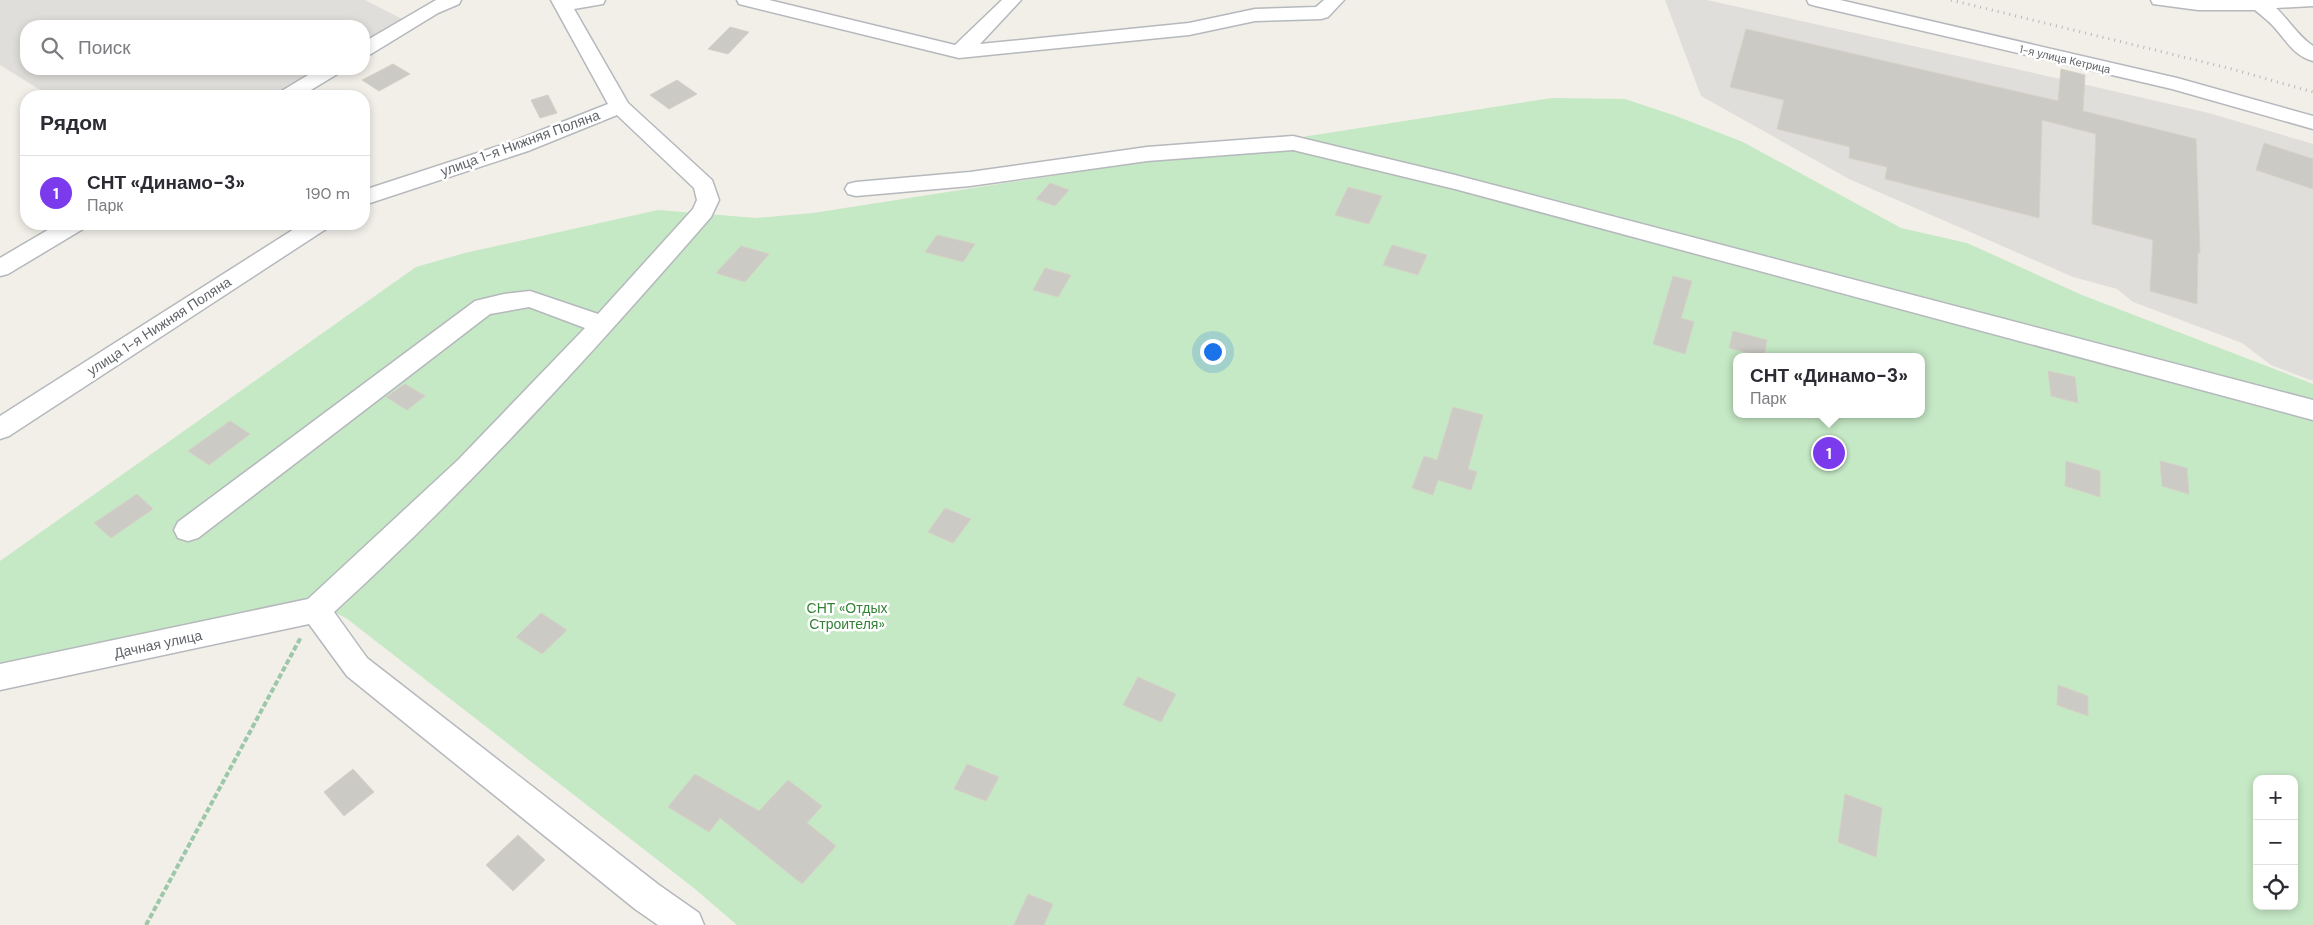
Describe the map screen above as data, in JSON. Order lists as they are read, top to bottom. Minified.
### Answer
{"streets":{"street":["1-я улица Кетрица","улица 1-я Нижняя Поляна","Дачная улица"]},"parks":["СНТ «Отдых Строителя»"],"page":{"search":"Поиск","heading":"Рядом","list":[{"mark":"1","name":"СНТ «Динамо-3»","note":"Парк","value":"190 m"}],"popup":["СНТ «Динамо-3»","Парк"],"pins":"1","map_buttons":["+","−"]}}
